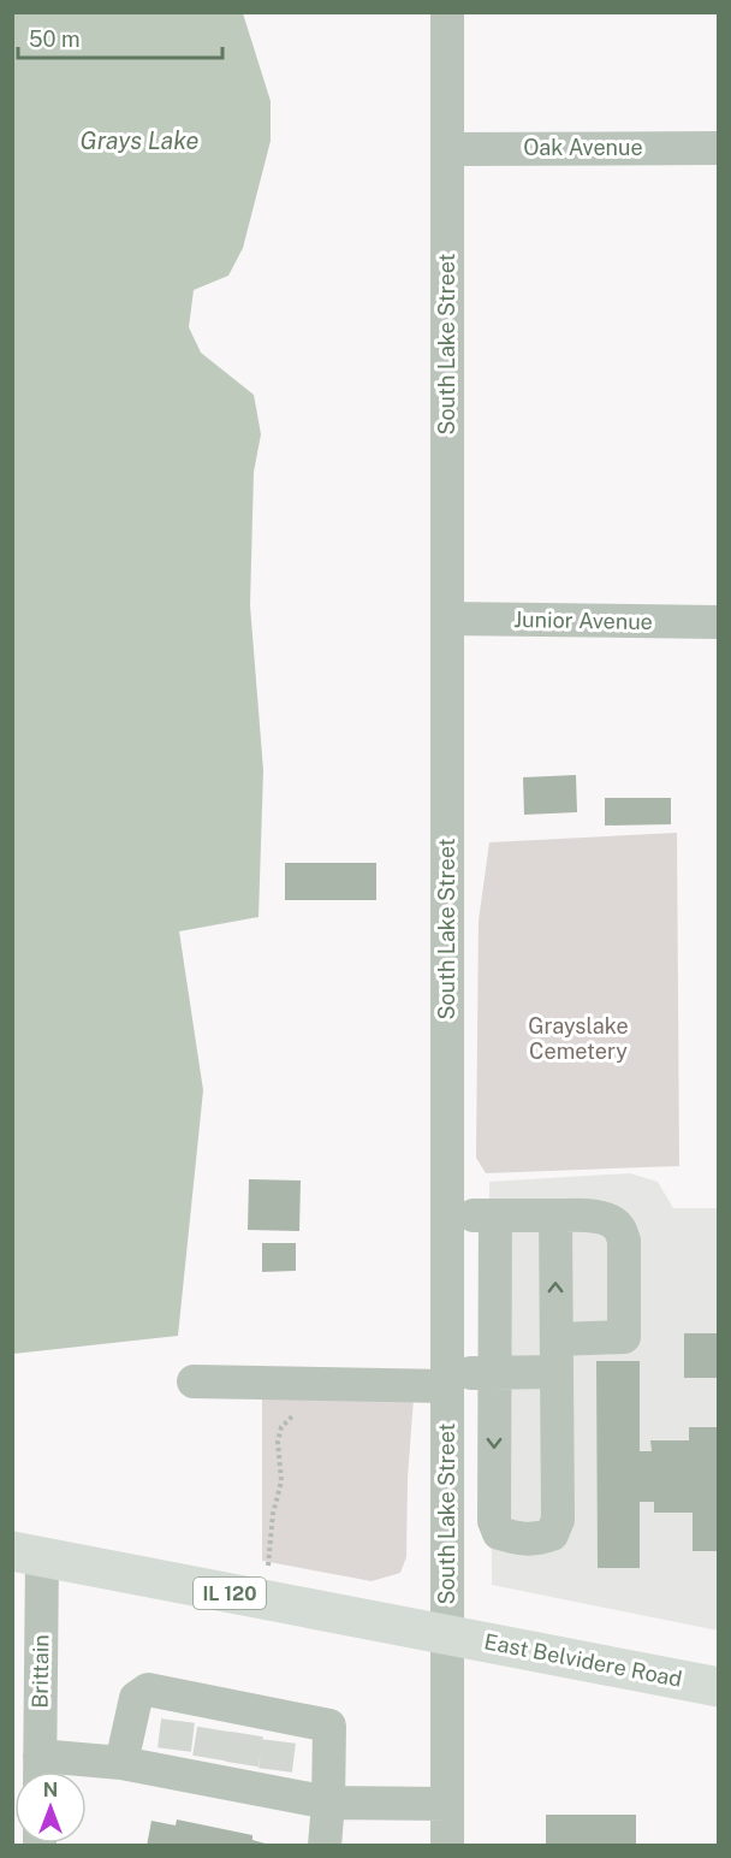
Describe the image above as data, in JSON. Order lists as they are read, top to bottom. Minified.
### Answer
{"streets":{"main road":["IL 120","East Belvidere Road"],"street":["Oak Avenue","South Lake Street","Junior Avenue","Brittain"]},"crossings":[["Oak Avenue","South Lake Street"],["South Lake Street","Junior Avenue"],["South Lake Street","IL 120"],["South Lake Street","East Belvidere Road"],["IL 120","East Belvidere Road"],["IL 120","Brittain"]],"water":["Grays Lake"],"parks":["Grayslake Cemetery"],"scale_bar":"50 m","north":"top"}
